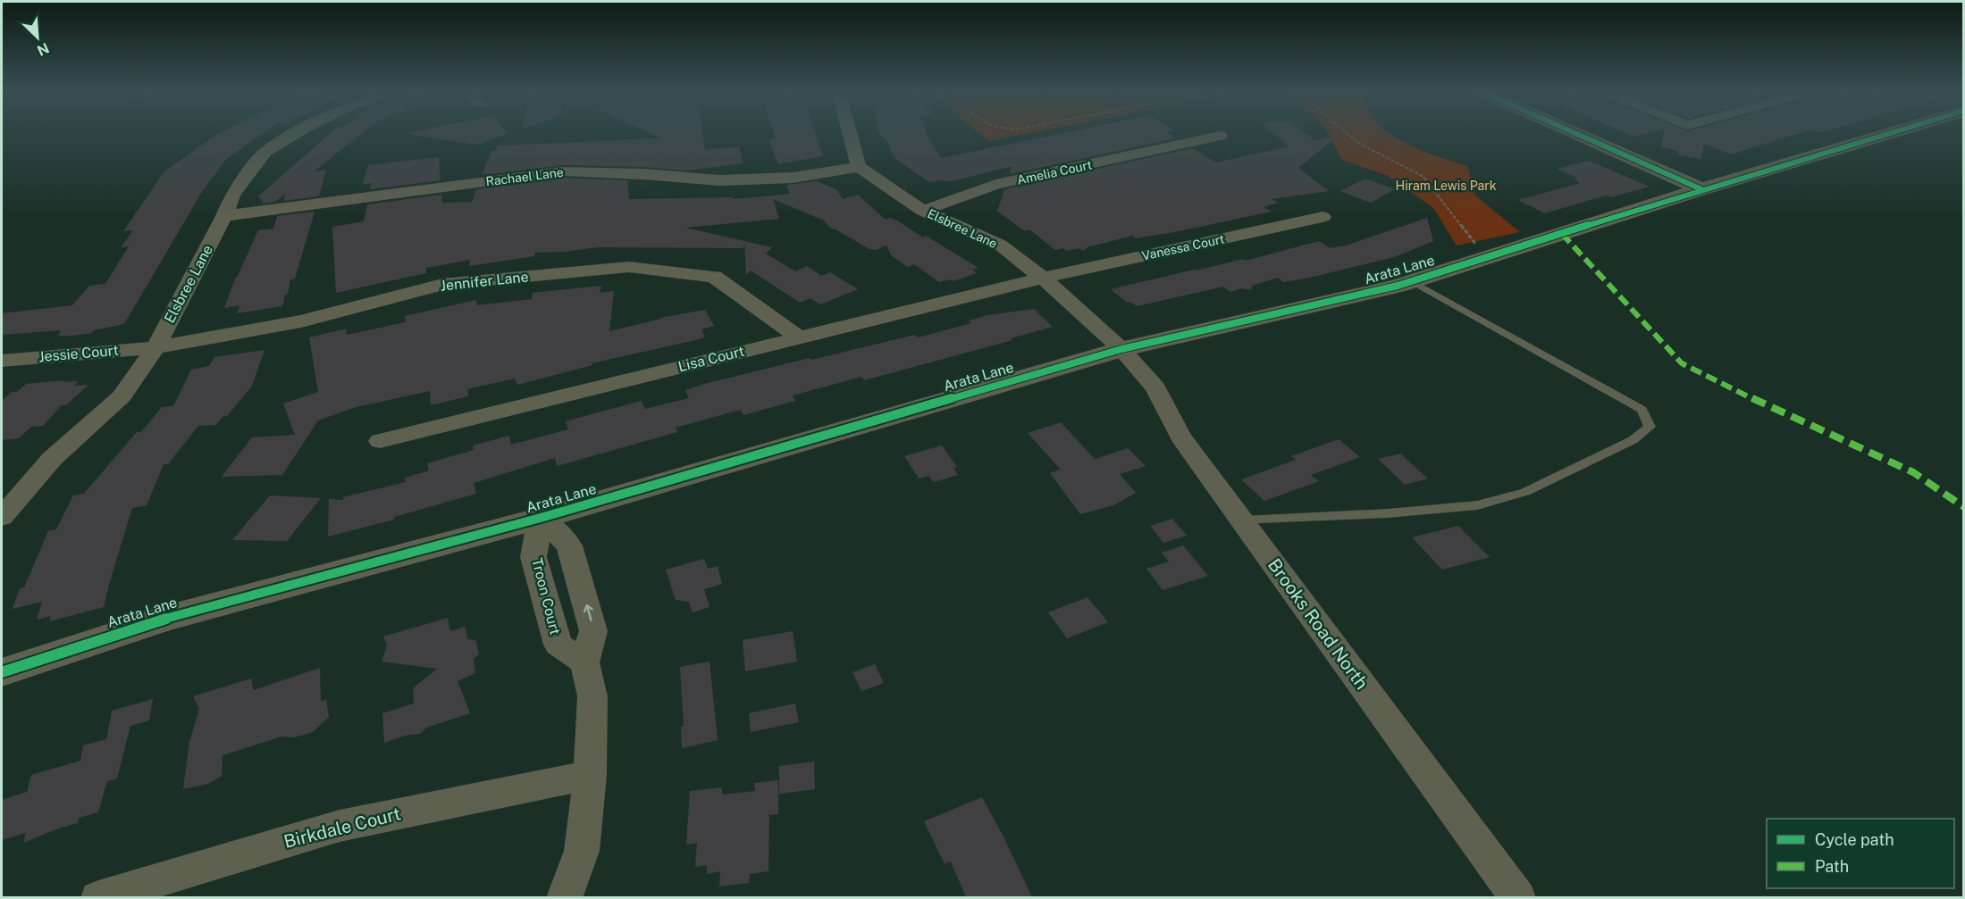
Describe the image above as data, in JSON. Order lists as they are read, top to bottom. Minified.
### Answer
{"streets":{"street":["Amelia Court","Rachael Lane","Elsbree Lane","Vanessa Court","Arata Lane","Jennifer Lane","Jessie Court","Lisa Court","Troon Court","Brooks Road North","Birkdale Court"]},"crossings":[["Amelia Court","Elsbree Lane"],["Rachael Lane","Elsbree Lane"],["Elsbree Lane","Vanessa Court"],["Elsbree Lane","Arata Lane"],["Elsbree Lane","Jennifer Lane"],["Elsbree Lane","Jessie Court"],["Elsbree Lane","Lisa Court"],["Elsbree Lane","Brooks Road North"],["Vanessa Court","Lisa Court"],["Arata Lane","Troon Court"],["Arata Lane","Brooks Road North"],["Jennifer Lane","Jessie Court"],["Jennifer Lane","Lisa Court"]],"parks":["Hiram Lewis Park"],"legend":["Cycle path","Path"],"north":"bottom right"}
